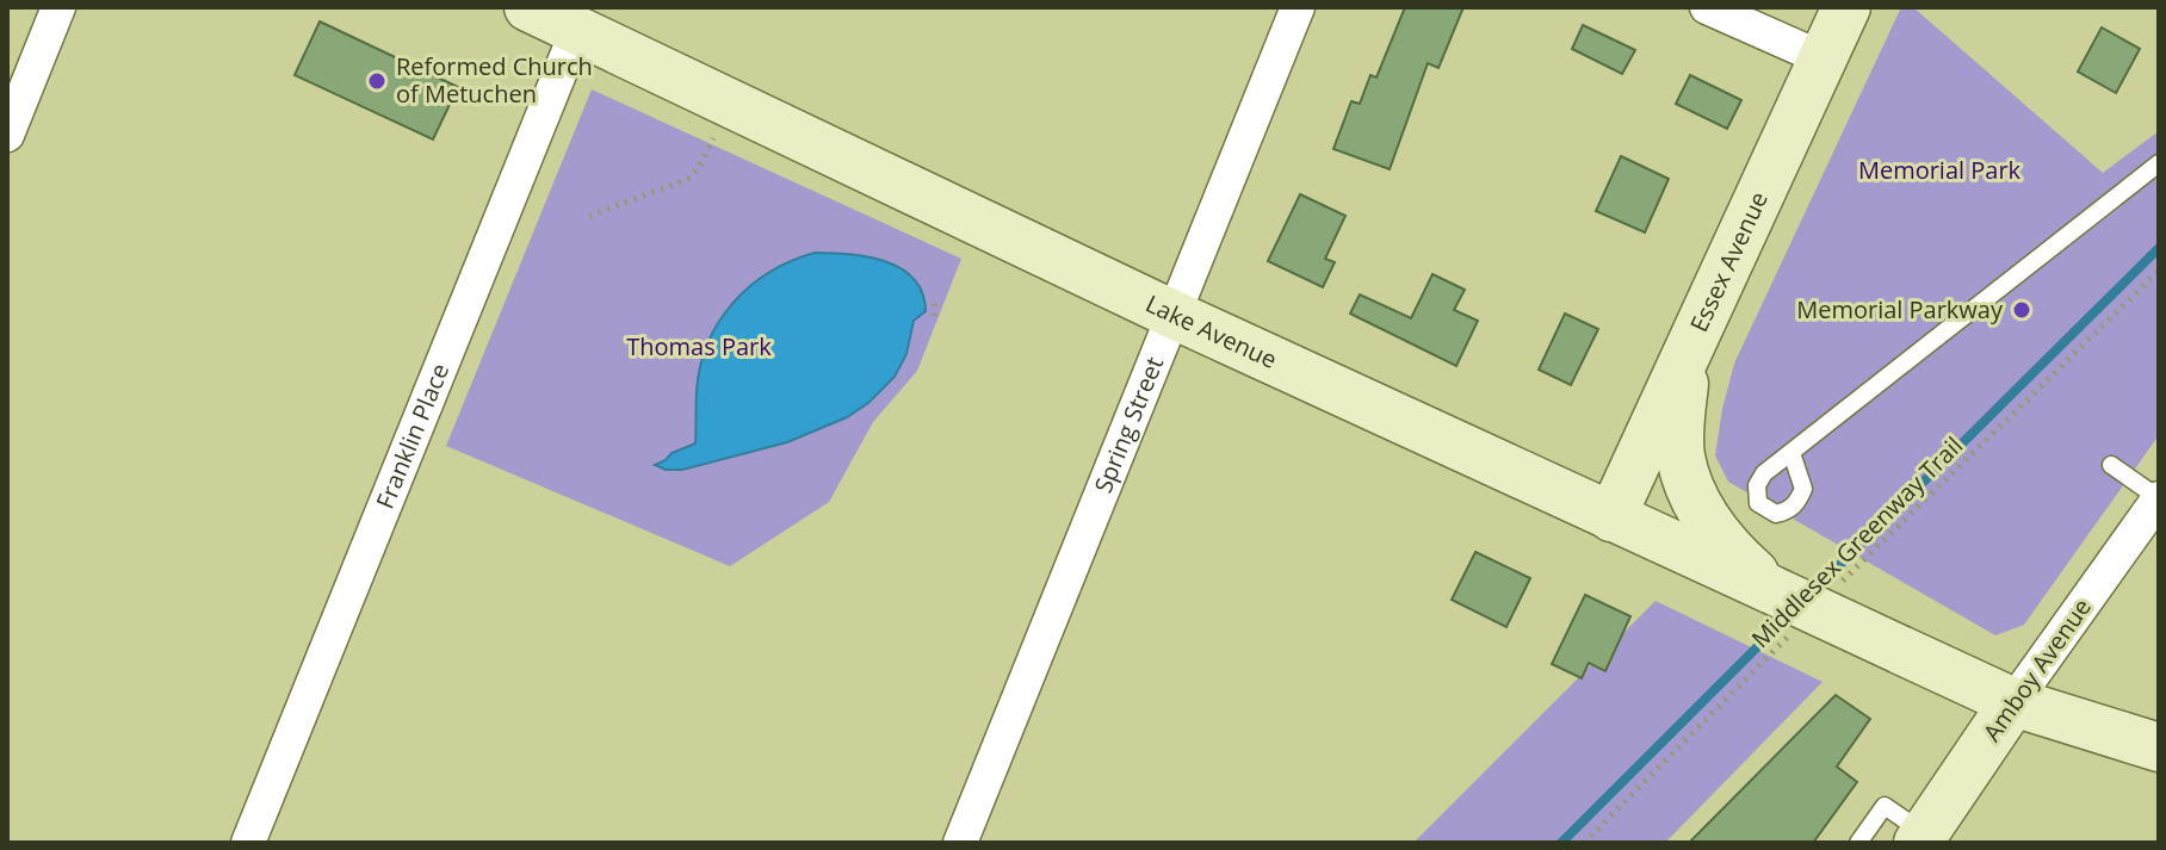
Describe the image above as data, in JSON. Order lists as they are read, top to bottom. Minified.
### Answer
{"streets":{"street":["Essex Avenue","Lake Avenue","Spring Street","Franklin Place","Amboy Avenue"],"path":["Middlesex Greenway Trail"]},"crossings":[["Essex Avenue","Lake Avenue"],["Lake Avenue","Spring Street"],["Lake Avenue","Franklin Place"],["Lake Avenue","Middlesex Greenway Trail"],["Lake Avenue","Amboy Avenue"]],"parks":["Memorial Park","Thomas Park"],"places":["Reformed Church of Metuchen","Memorial Parkway"]}
